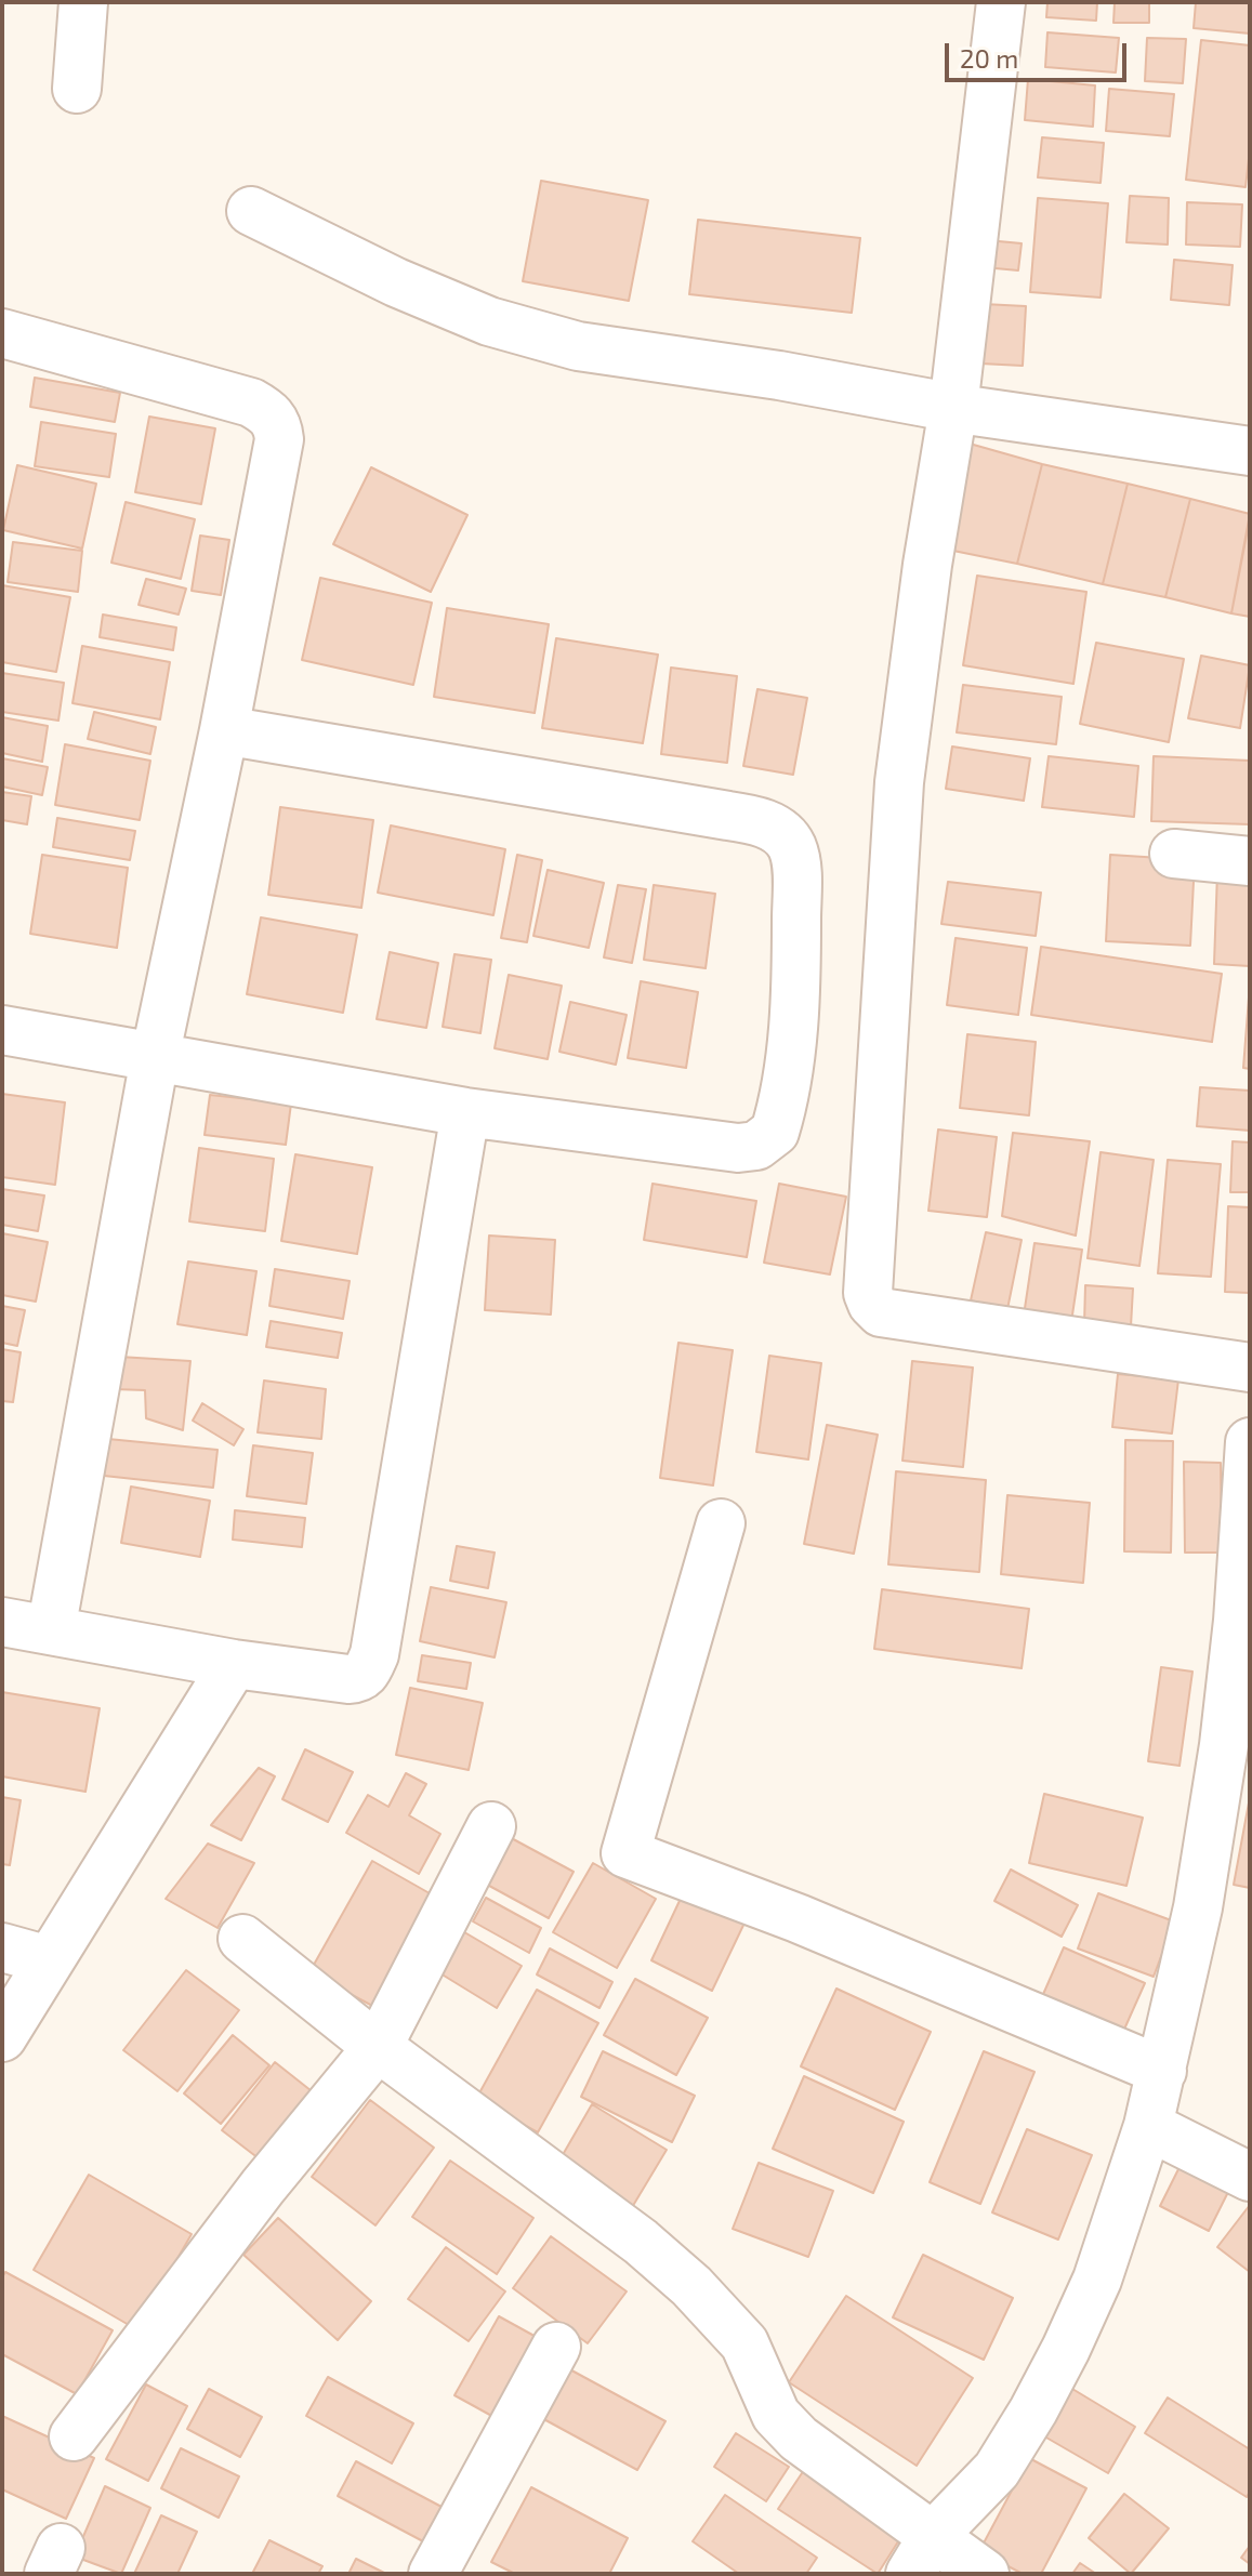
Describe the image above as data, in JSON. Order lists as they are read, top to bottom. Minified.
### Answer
{"scale_bar":"20 m"}
